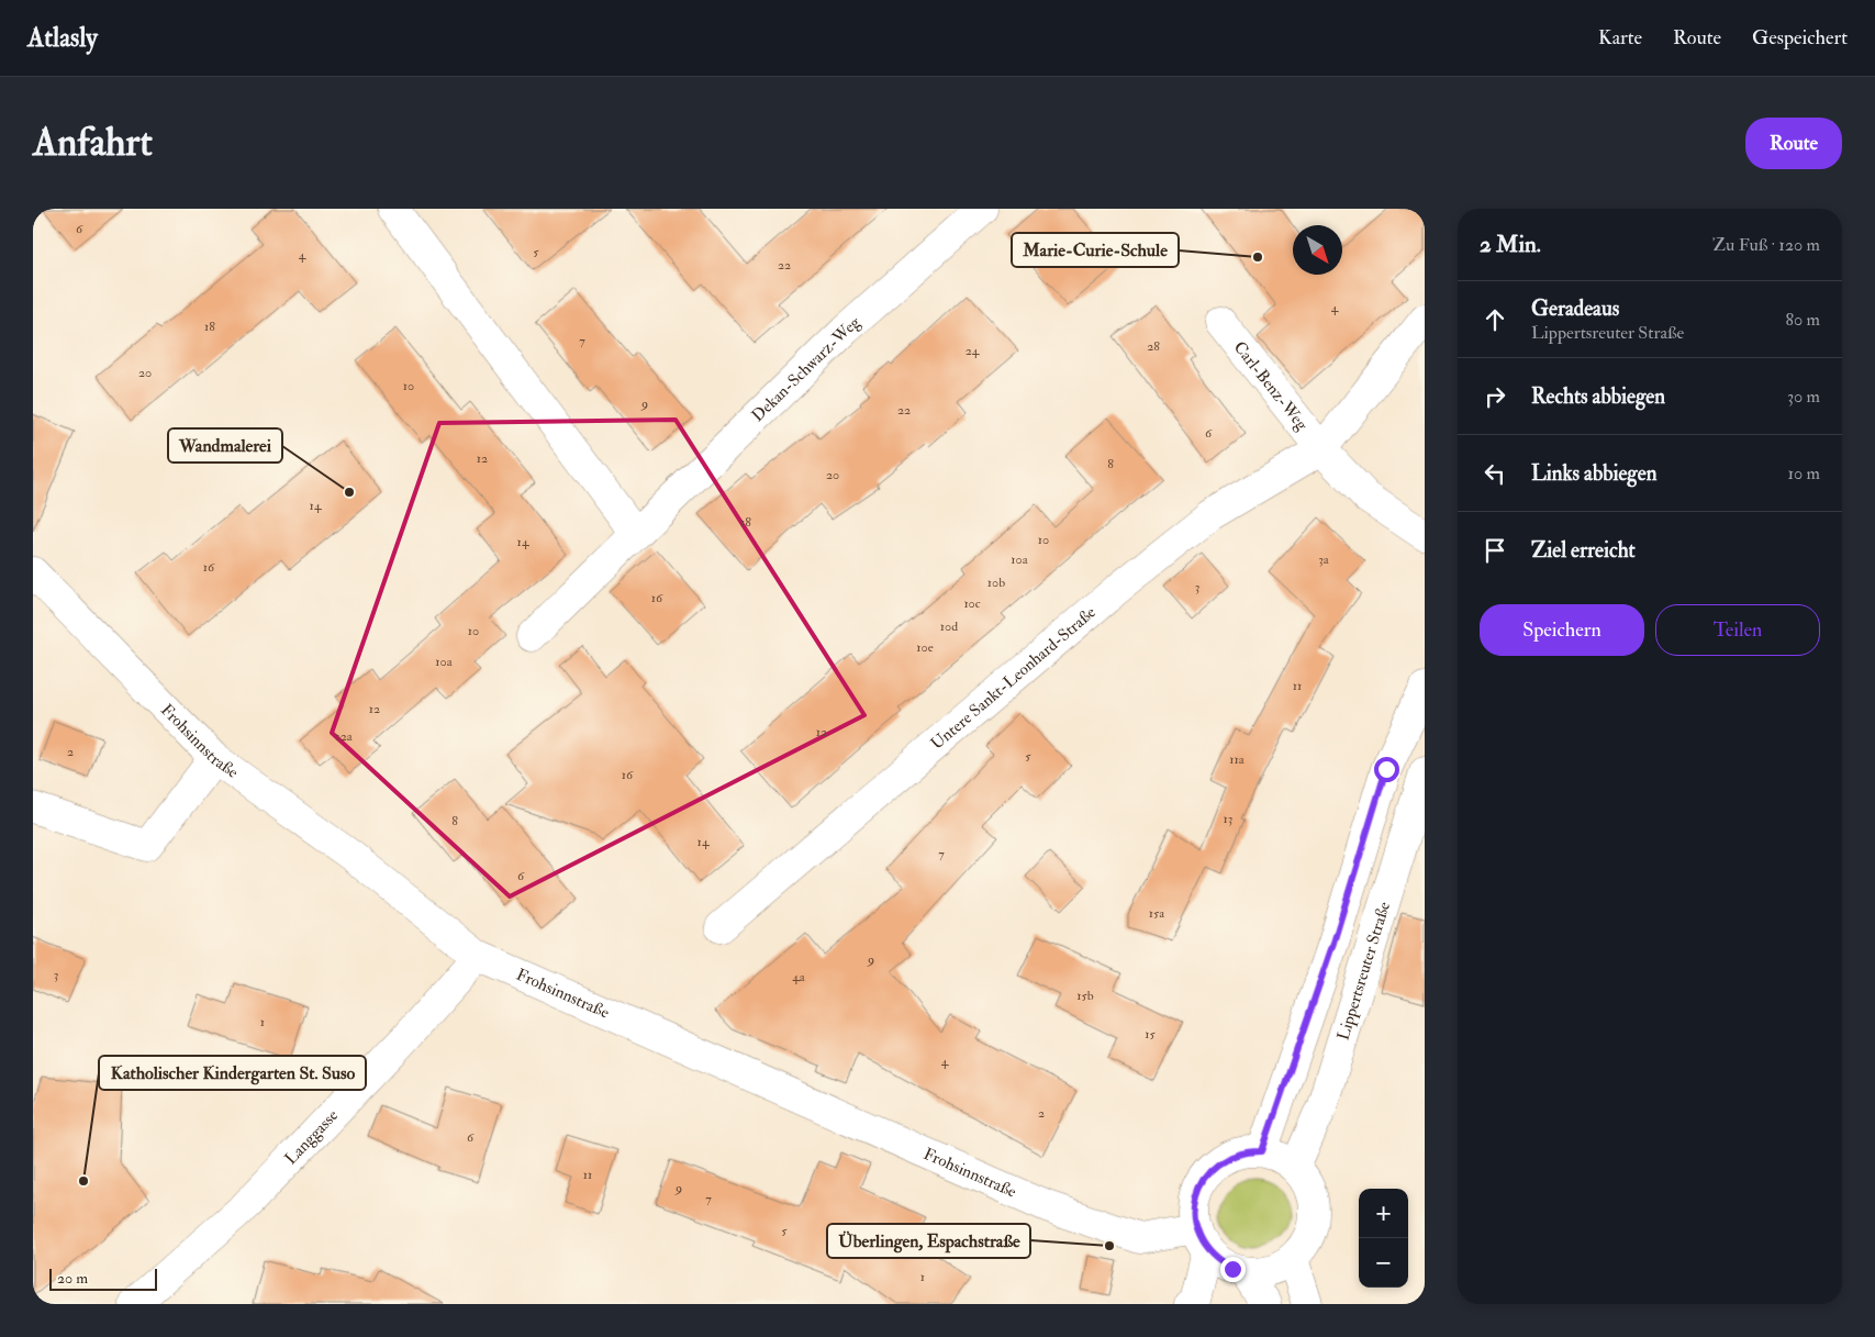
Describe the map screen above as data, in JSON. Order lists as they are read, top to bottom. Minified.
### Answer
{"streets":{"street":["Dekan-Schwarz-Weg","Carl-Benz-Weg","Untere Sankt-Leonhard-Straße","Frohsinnstraße","Lippertsreuter Straße","Langgasse"]},"crossings":[["Carl-Benz-Weg","Untere Sankt-Leonhard-Straße"],["Frohsinnstraße","Lippertsreuter Straße"],["Frohsinnstraße","Langgasse"]],"places":["Marie-Curie-Schule","Wandmalerei","Katholischer Kindergarten St. Suso","Überlingen, Espachstraße"],"house_numbers":["6","5","4","22","4","18","7","28","24","20","10","9","22","6","12","8","20","14","18","10","14","10a","3a","16","10b","3","16","10c","10d","10","10e","10a","11","12","12","12a","2","5","11a","16","13","8","14","7","6","15a","9","3","4a","15b","1","15","4","2","6","11","9","7","5","1"],"scale_bar":"20 m","north":"bottom right","page":{"header":"Atlasly","nav":["Karte","Route","Gespeichert"],"buttons":["Route",["Speichern","Teilen"]],"title":"Anfahrt","heading":["2 Min.","Zu Fuß · 120 m"],"list":[["Geradeaus","Lippertsreuter Straße","80 m"],["Rechts abbiegen","30 m"],["Links abbiegen","10 m"],"Ziel erreicht"],"map_buttons":["+","−"],"scale":"20 m"}}
